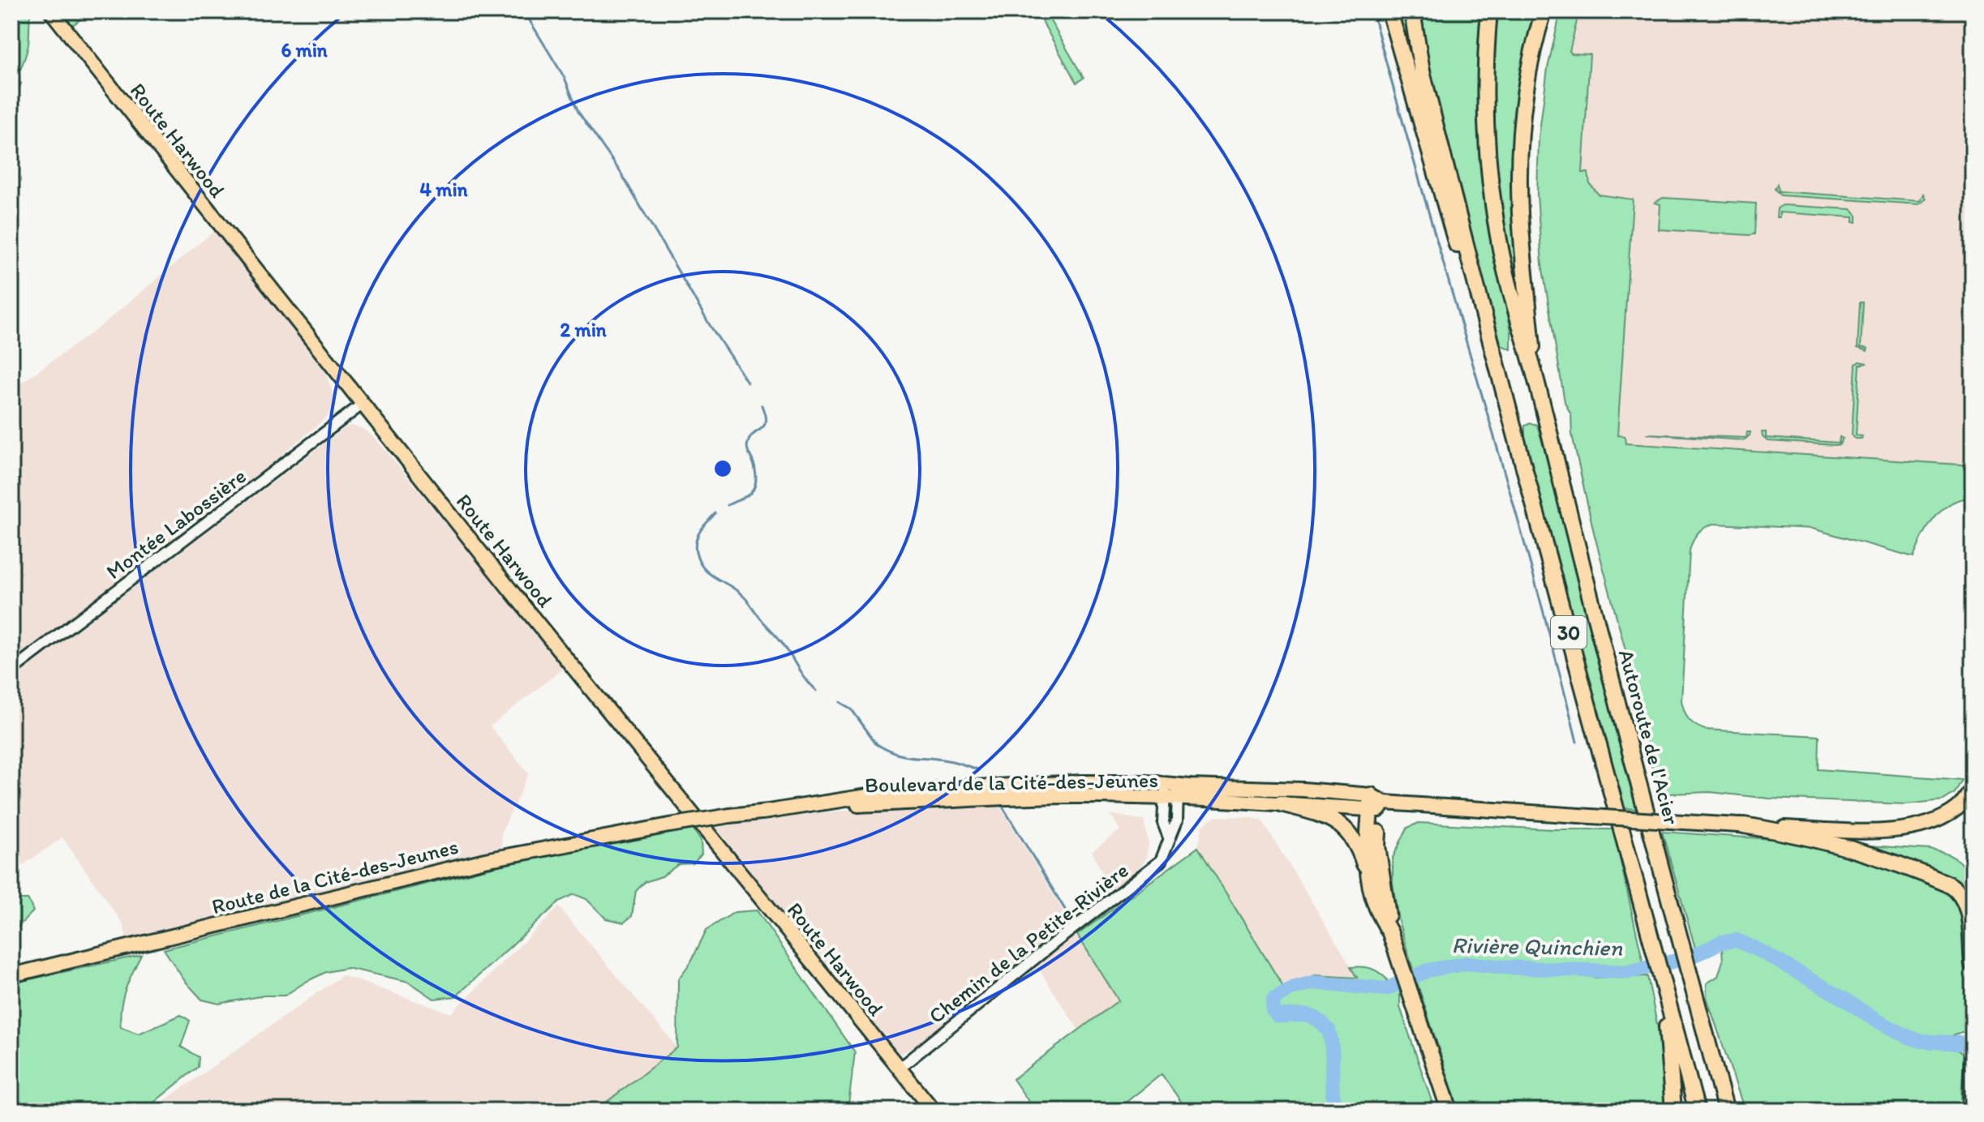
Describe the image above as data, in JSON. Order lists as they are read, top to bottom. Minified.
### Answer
{"streets":{"highway":["30","Autoroute de l'Acier"],"main road":["Route Harwood","Boulevard de la Cité-des-Jeunes","Route de la Cité-des-Jeunes"],"street":["Montée Labossière","Chemin de la Petite-Rivière"]},"crossings":[["Route Harwood","Montée Labossière"],["Route Harwood","Chemin de la Petite-Rivière"],["Boulevard de la Cité-des-Jeunes","Route de la Cité-des-Jeunes"],["Boulevard de la Cité-des-Jeunes","Chemin de la Petite-Rivière"]],"water":["Rivière Quinchien"],"rings":["6 min","4 min","2 min"]}
